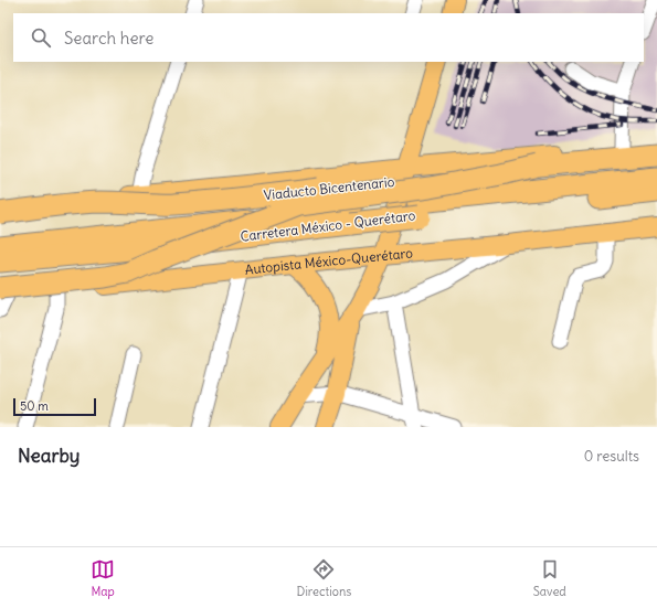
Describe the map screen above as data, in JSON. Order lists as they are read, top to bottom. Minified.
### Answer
{"streets":{"highway":["Viaducto Bicentenario","Carretera México - Querétaro"],"main road":["Autopista México-Querétaro"]},"scale_bar":"50 m","page":{"search":"Search here","scale":"50 m","heading":["Nearby","0 results"],"nav":["Map","Directions","Saved"]}}
